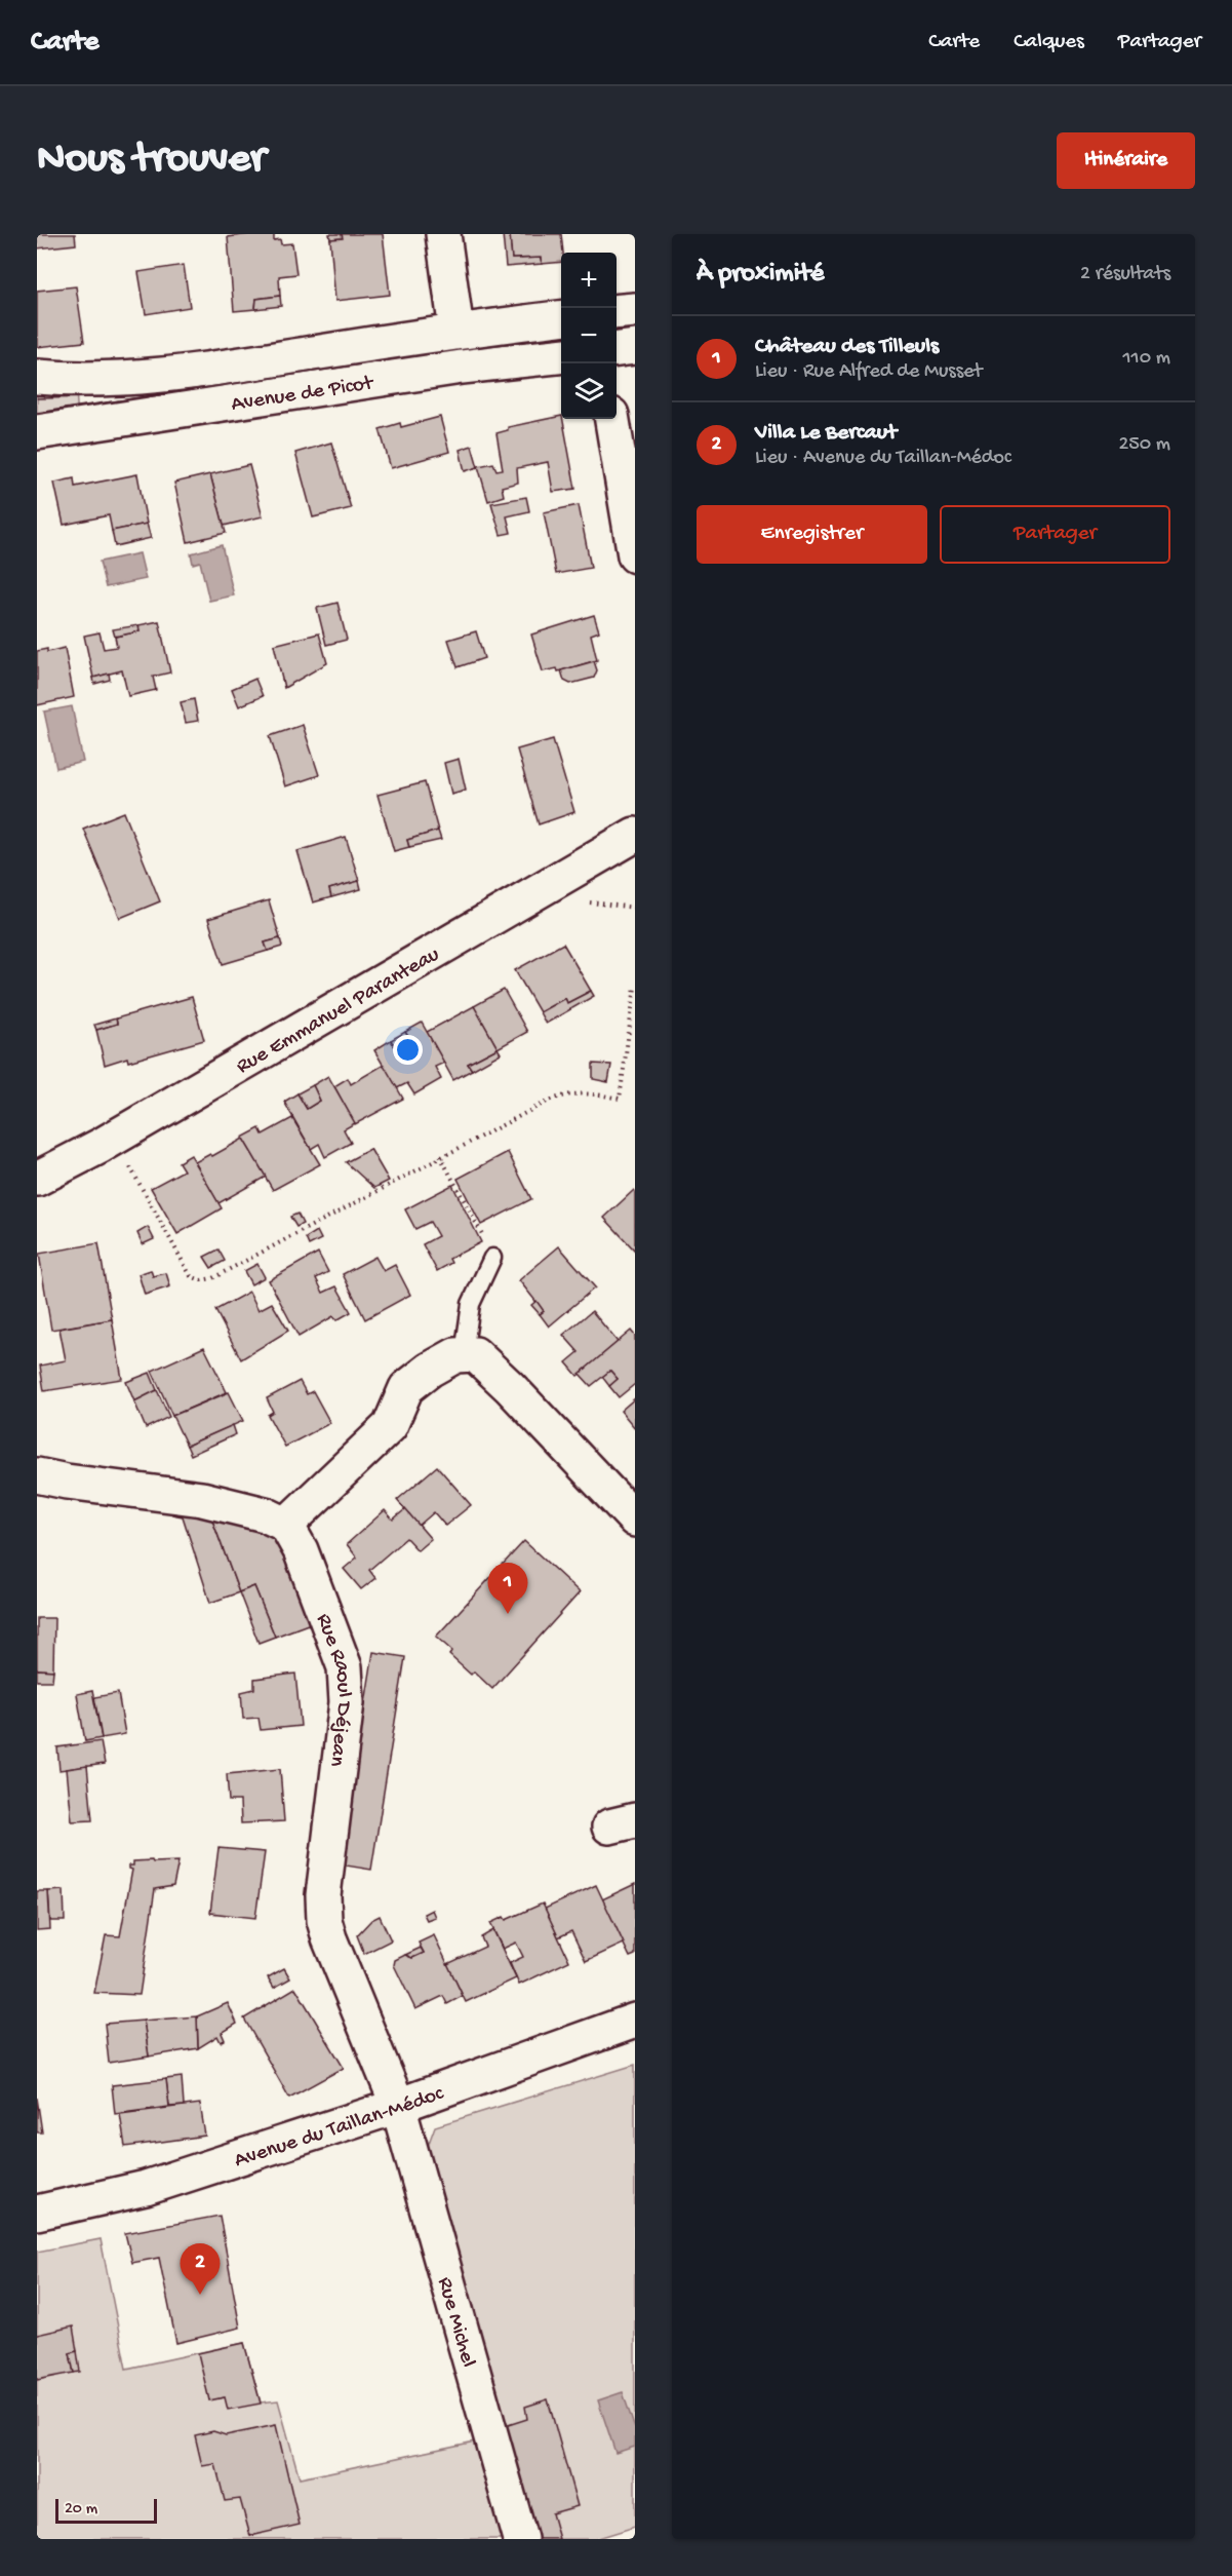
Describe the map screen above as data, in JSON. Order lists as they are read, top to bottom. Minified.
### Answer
{"streets":{"street":["Avenue de Picot","Rue Emmanuel Paranteau","Rue Raoul Déjean","Avenue du Taillan-Médoc","Rue Michel"]},"crossings":[["Rue Raoul Déjean","Avenue du Taillan-Médoc"],["Rue Raoul Déjean","Rue Michel"],["Avenue du Taillan-Médoc","Rue Michel"]],"scale_bar":"20 m","page":{"header":"Carte","nav":["Carte","Calques","Partager"],"buttons":["Itinéraire",["Enregistrer","Partager"]],"title":"Nous trouver","heading":["À proximité","2 résultats"],"map_buttons":["+","−"],"list":[{"mark":"1","name":"Château des Tilleuls","note":"Lieu · Rue Alfred de Musset","value":"110 m"},{"mark":"2","name":"Villa Le Bercaut","note":"Lieu · Avenue du Taillan-Médoc","value":"250 m"}],"pins":["1","2"],"scale":"20 m"}}
